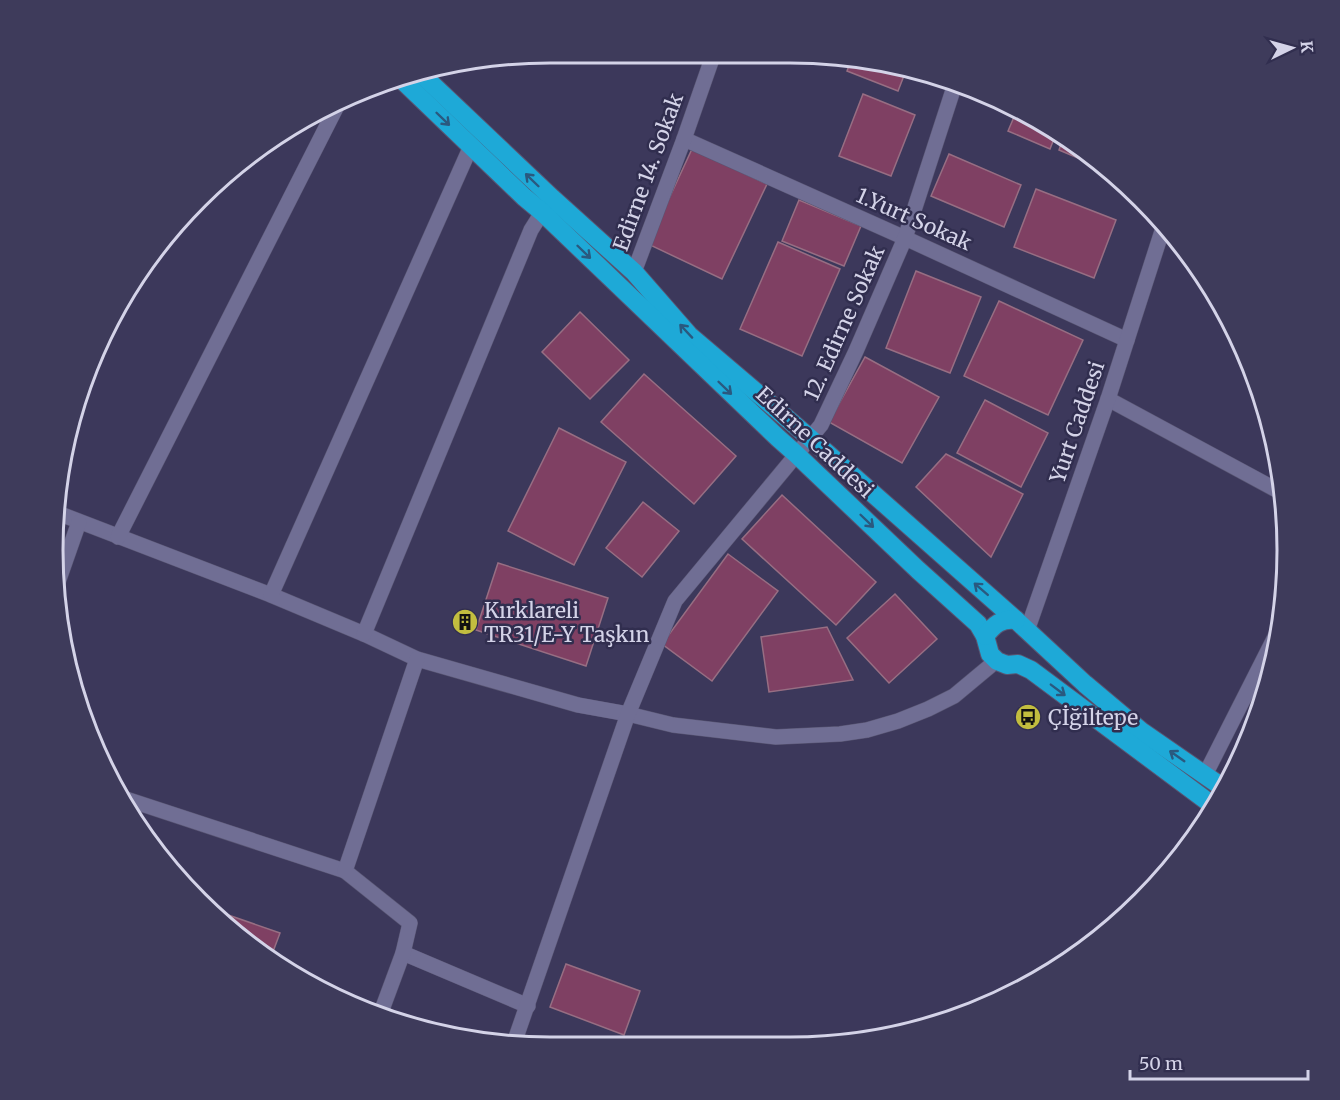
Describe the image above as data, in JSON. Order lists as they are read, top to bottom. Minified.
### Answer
{"streets":{"highway":["Edirne Caddesi"],"street":["Edirne 14. Sokak","1.Yurt Sokak","12. Edirne Sokak","Yurt Caddesi"]},"crossings":[["Edirne 14. Sokak","1.Yurt Sokak"],["Edirne 14. Sokak","Edirne Caddesi"],["1.Yurt Sokak","12. Edirne Sokak"],["1.Yurt Sokak","Yurt Caddesi"],["12. Edirne Sokak","Edirne Caddesi"],["Yurt Caddesi","Edirne Caddesi"]],"places":{"building":["Kırklareli TR31/E-Y Taşkın"],"bus stop":["Çİğiltepe"]},"scale_bar":"50 m","north":"right"}
